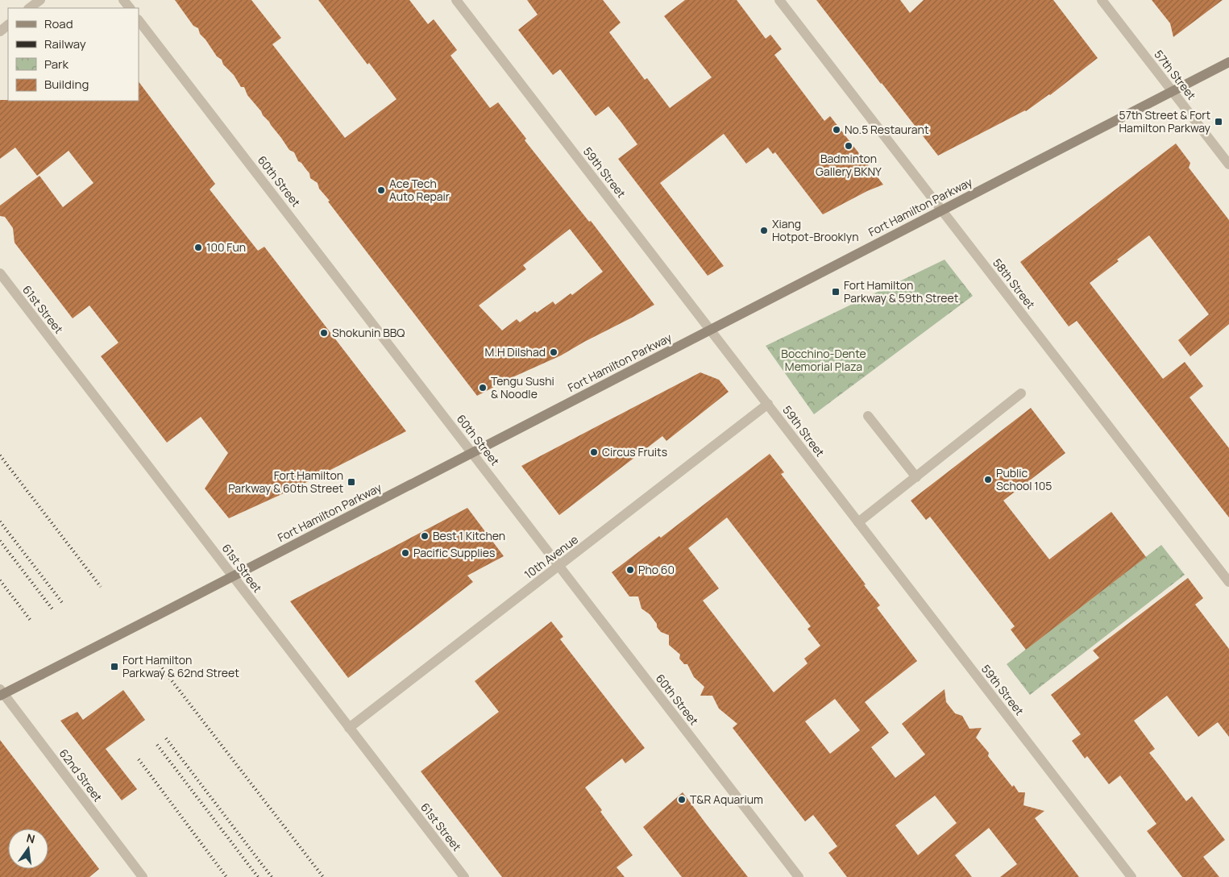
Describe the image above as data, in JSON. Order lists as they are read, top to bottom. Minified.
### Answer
{"streets":{"main road":["Fort Hamilton Parkway"],"street":["57th Street","59th Street","60th Street","58th Street","61st Street","10th Avenue","62nd Street"]},"crossings":[["57th Street","Fort Hamilton Parkway"],["59th Street","Fort Hamilton Parkway"],["59th Street","10th Avenue"],["60th Street","Fort Hamilton Parkway"],["60th Street","10th Avenue"],["Fort Hamilton Parkway","58th Street"],["Fort Hamilton Parkway","61st Street"],["Fort Hamilton Parkway","62nd Street"],["61st Street","10th Avenue"]],"parks":["Bocchino-Dente Memorial Plaza"],"places":{"transit":["57th Street & Fort Hamilton Parkway","Fort Hamilton Parkway & 59th Street","Fort Hamilton Parkway & 60th Street","Fort Hamilton Parkway & 62nd Street"],"other":["No.5 Restaurant","Badminton Gallery BKNY","Ace Tech Auto Repair","Xiang Hotpot-Brooklyn","100 Fun","Shokunin BBQ","M.H Dilshad","Tengu Sushi & Noodle","Circus Fruits","Public School 105","Best 1 Kitchen","Pacific Supplies","Pho 60","T&R Aquarium"]},"legend":["Road","Railway","Park","Building"],"north":"top"}
